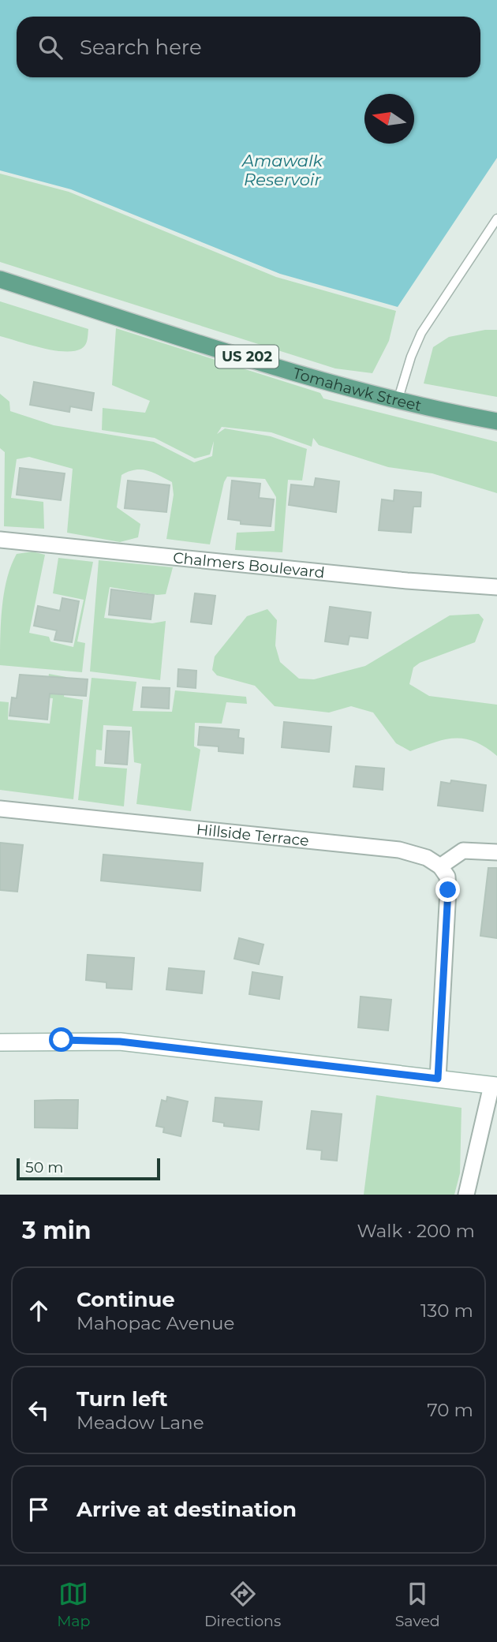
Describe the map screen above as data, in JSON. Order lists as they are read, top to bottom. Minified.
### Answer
{"streets":{"main road":["US 202","Tomahawk Street"],"street":["Chalmers Boulevard","Hillside Terrace"]},"water":["Amawalk Reservoir"],"scale_bar":"50 m","north":"left","page":{"search":"Search here","scale":"50 m","heading":["3 min","Walk · 200 m"],"list":[["Continue","Mahopac Avenue","130 m"],["Turn left","Meadow Lane","70 m"],"Arrive at destination"],"nav":["Map","Directions","Saved"]}}
